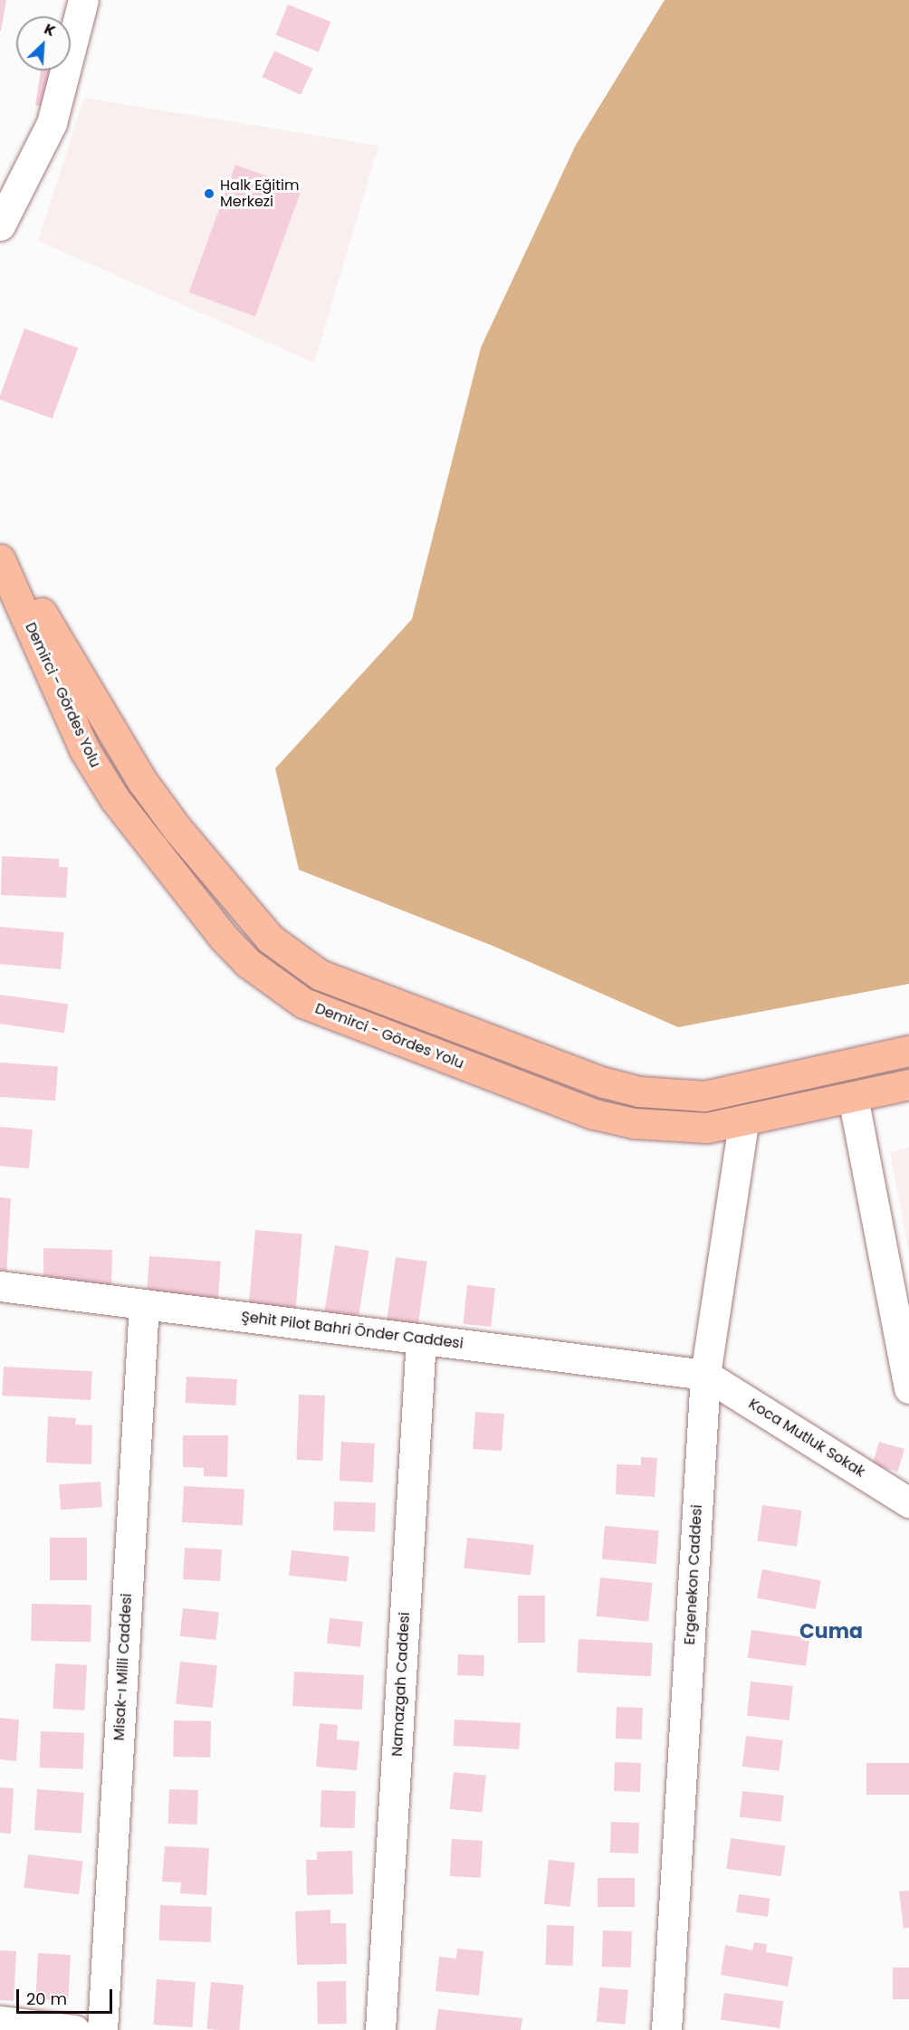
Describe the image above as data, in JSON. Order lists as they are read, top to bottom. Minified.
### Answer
{"streets":{"main road":["Demirci - Gördes Yolu"],"street":["Şehit Pilot Bahri Önder Caddesi","Koca Mutluk Sokak","Ergenekon Caddesi","Misak-ı Milli Caddesi","Namazgah Caddesi"]},"crossings":[["Demirci - Gördes Yolu","Ergenekon Caddesi"],["Şehit Pilot Bahri Önder Caddesi","Koca Mutluk Sokak"],["Şehit Pilot Bahri Önder Caddesi","Ergenekon Caddesi"],["Şehit Pilot Bahri Önder Caddesi","Misak-ı Milli Caddesi"],["Şehit Pilot Bahri Önder Caddesi","Namazgah Caddesi"],["Koca Mutluk Sokak","Ergenekon Caddesi"]],"districts":["Cuma"],"places":["Halk Eğitim Merkezi"],"scale_bar":"20 m","north":"top right"}
